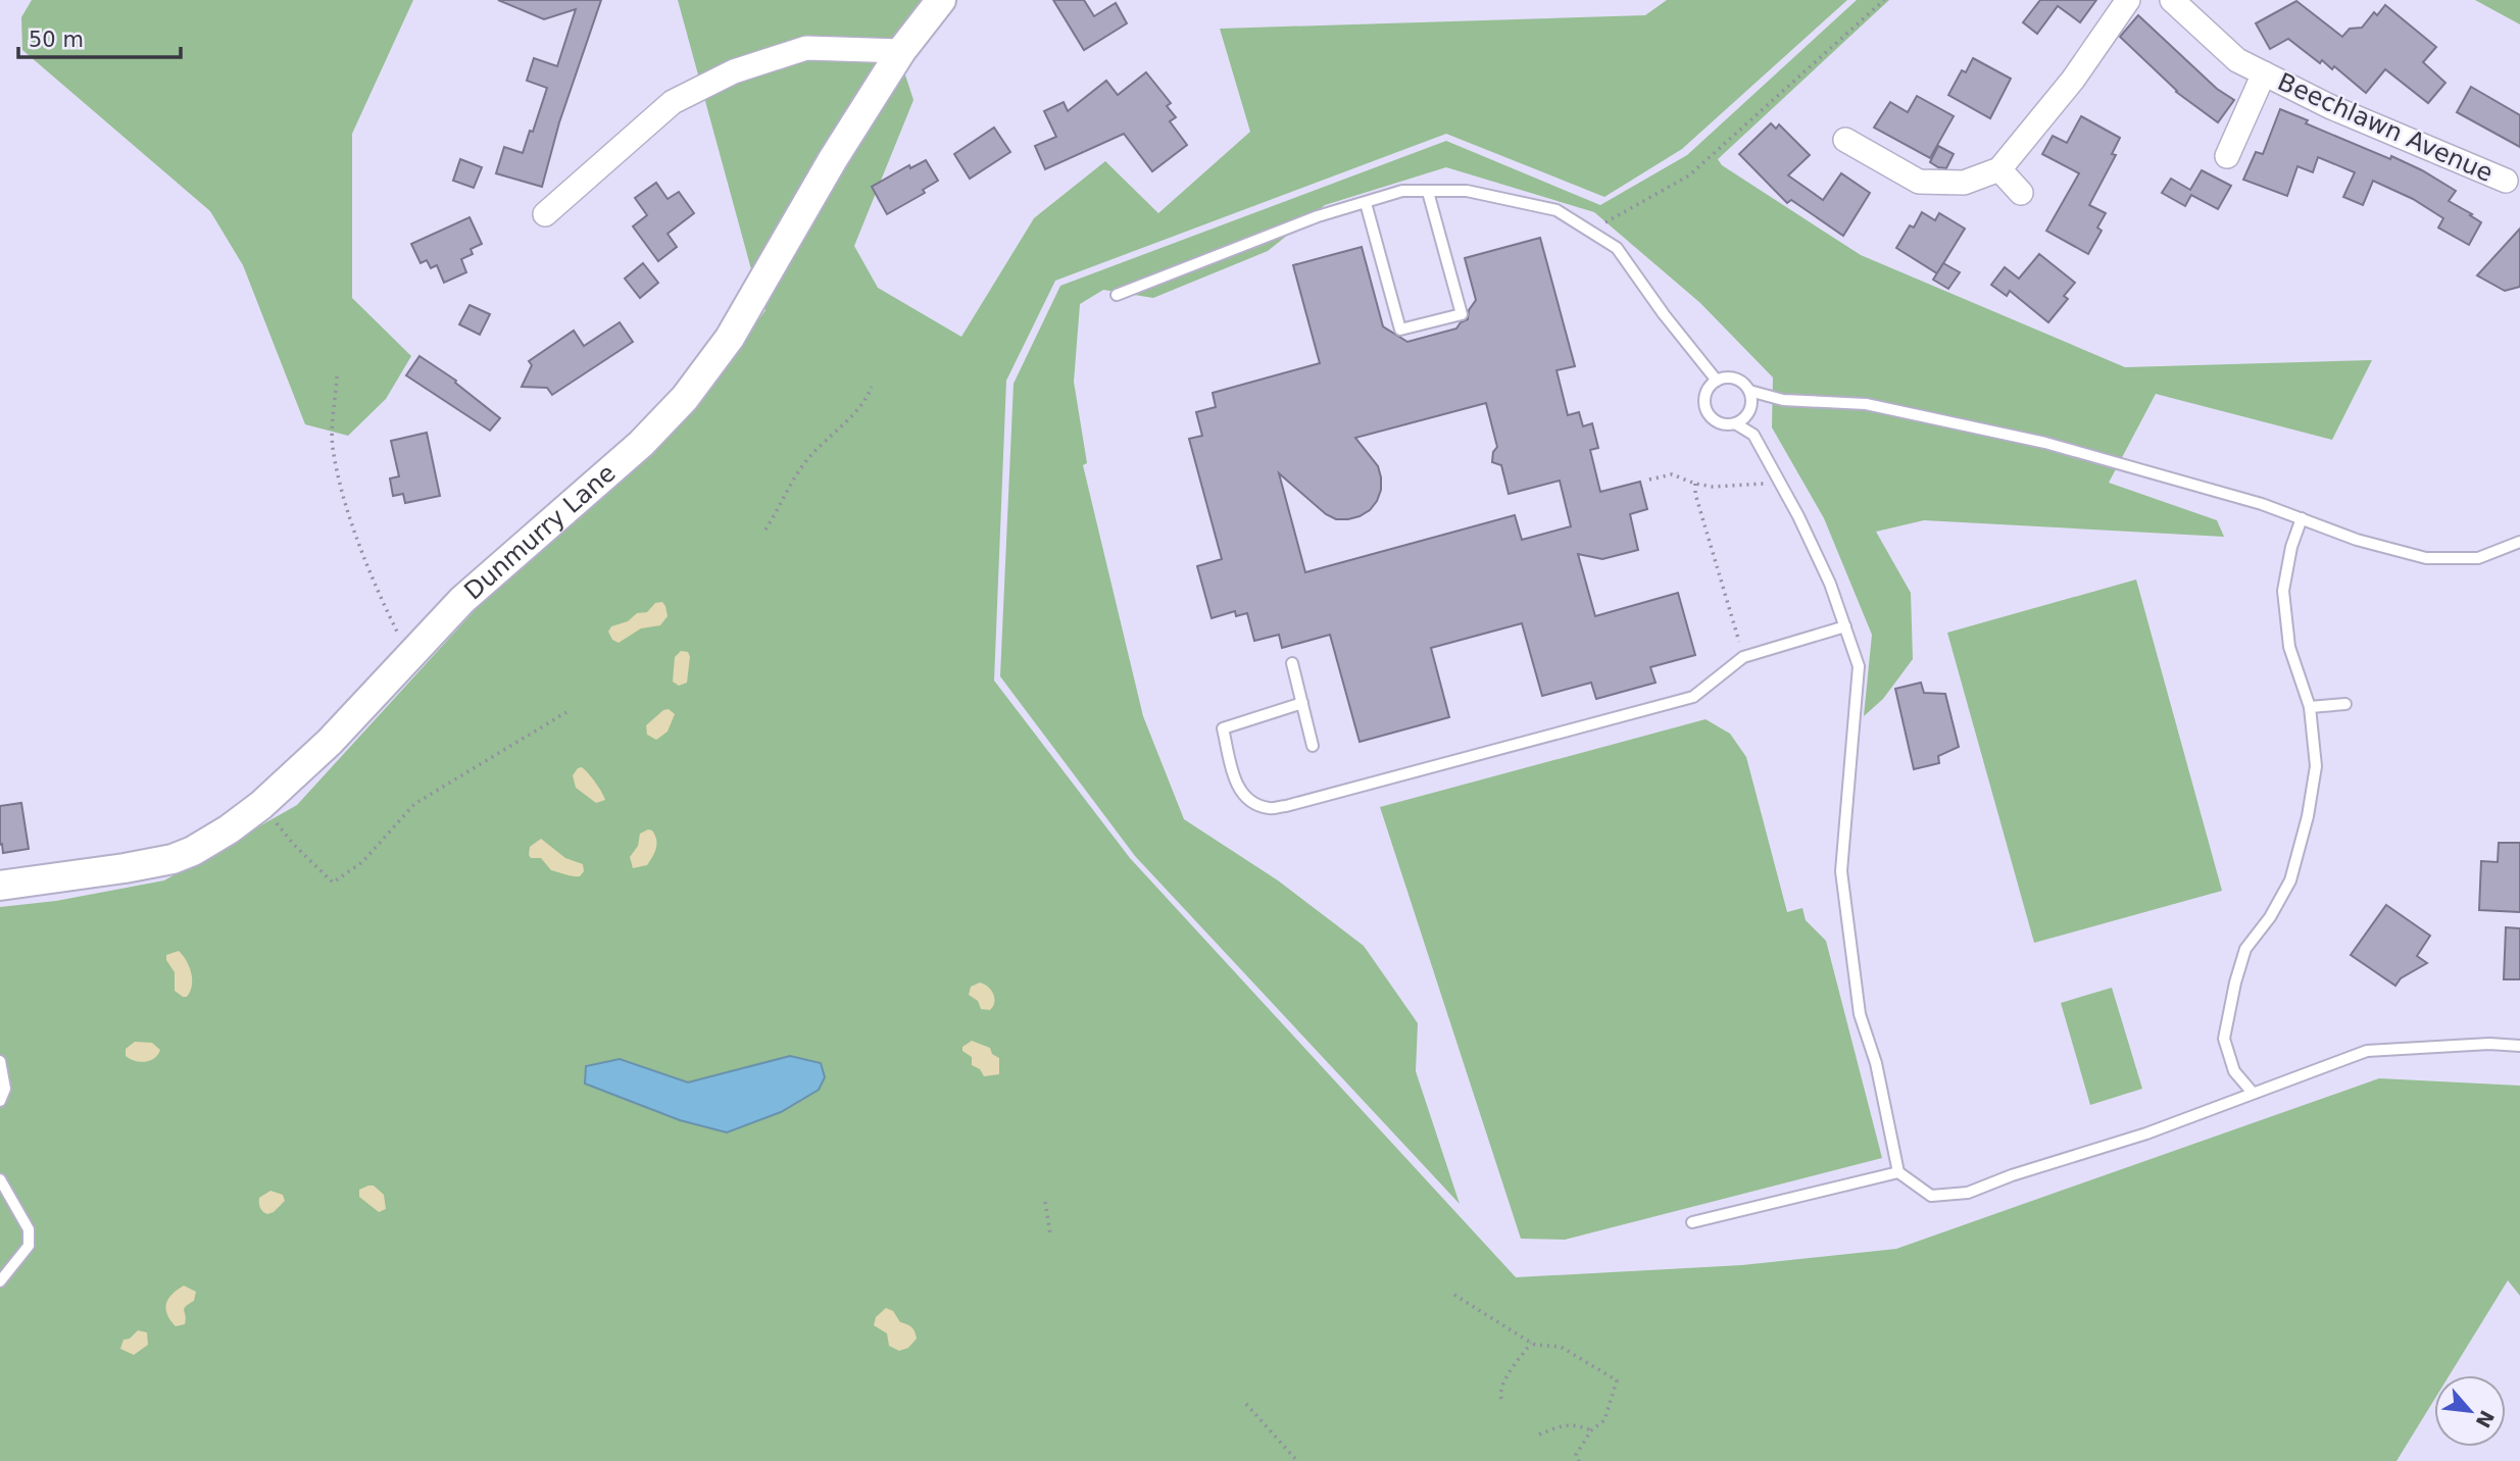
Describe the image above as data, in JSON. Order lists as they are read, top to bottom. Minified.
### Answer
{"streets":{"street":["Beechlawn Avenue","Dunmurry Lane"]},"scale_bar":"50 m","north":"bottom right"}
